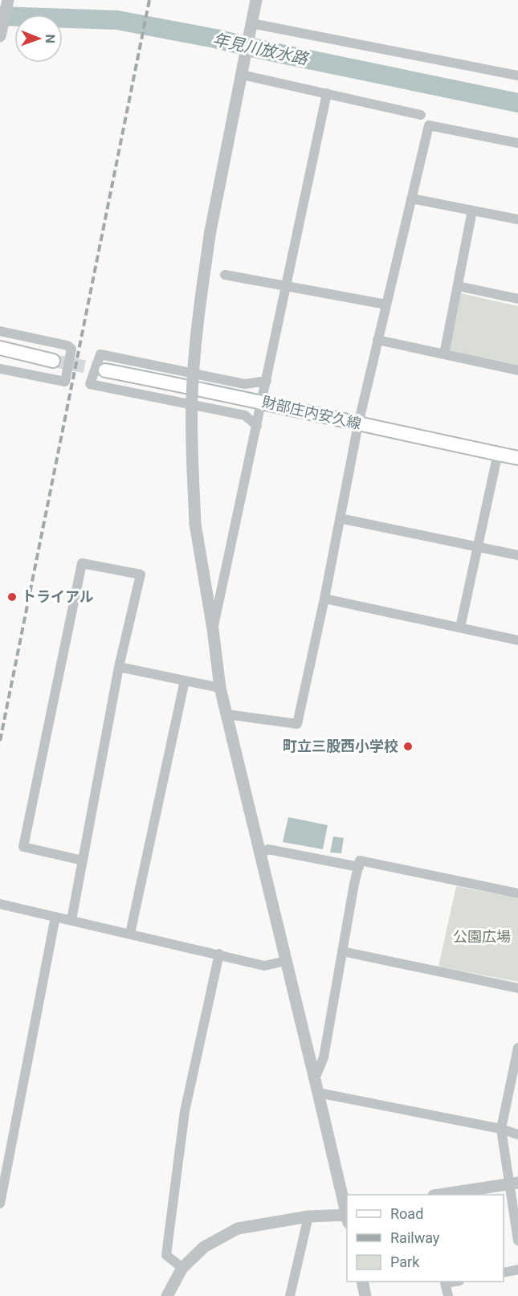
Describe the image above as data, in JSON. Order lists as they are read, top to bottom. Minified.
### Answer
{"streets":{"main road":["財部庄内安久線"]},"water":["年見川放水路"],"parks":["公園広場"],"places":["トライアル","町立三股西小学校"],"legend":["Road","Railway","Park"],"north":"right"}
